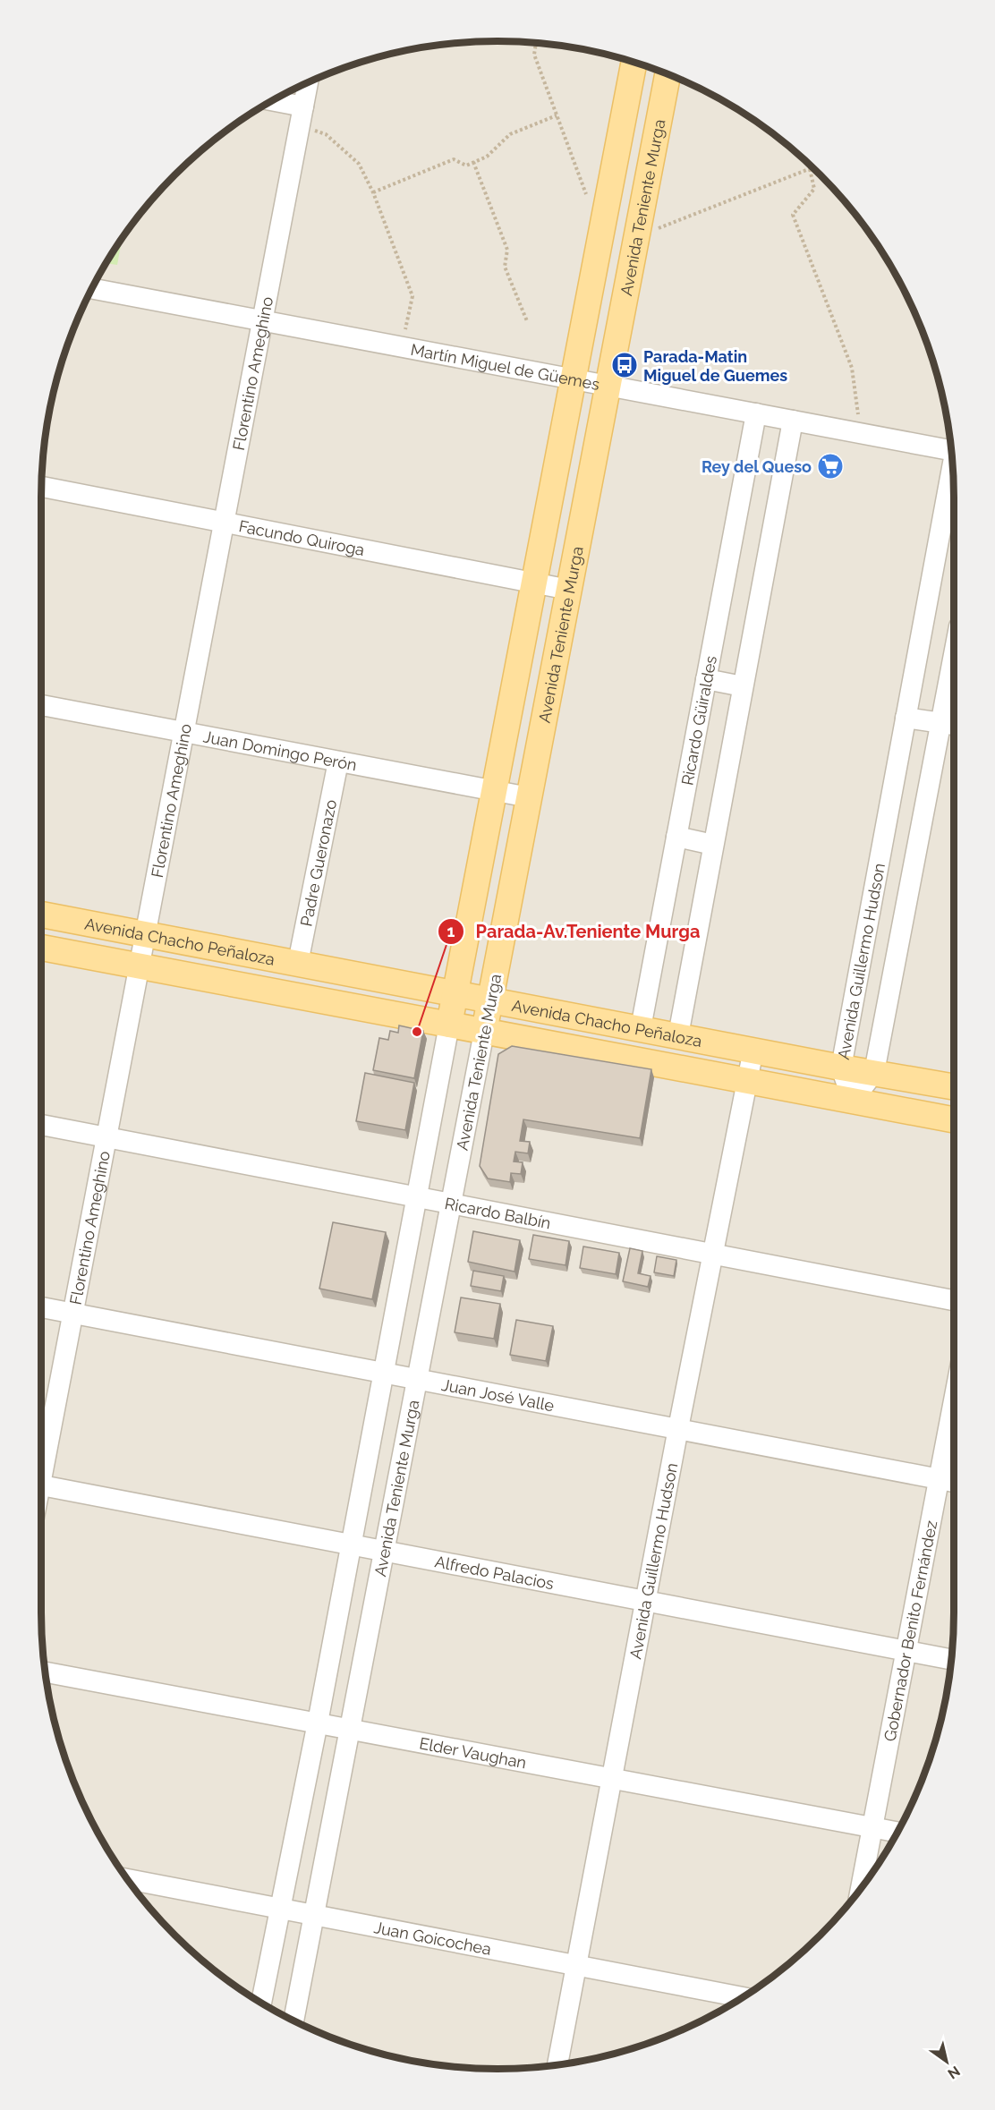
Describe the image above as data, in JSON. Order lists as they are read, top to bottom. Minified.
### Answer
{"streets":{"main road":["Avenida Teniente Murga","Avenida Chacho Peñaloza"],"street":["Martín Miguel de Güemes","Florentino Ameghino","Facundo Quiroga","Ricardo Güiraldes","Juan Domingo Perón","Padre Gueronazo","Avenida Guillermo Hudson","Ricardo Balbín","Juan José Valle","Alfredo Palacios","Gobernador Benito Fernández","Elder Vaughan","Juan Goicochea"]},"crossings":[["Avenida Teniente Murga","Martín Miguel de Güemes"],["Avenida Teniente Murga","Facundo Quiroga"],["Avenida Teniente Murga","Juan Domingo Perón"],["Avenida Teniente Murga","Avenida Chacho Peñaloza"],["Avenida Teniente Murga","Ricardo Balbín"],["Avenida Teniente Murga","Juan José Valle"],["Avenida Teniente Murga","Alfredo Palacios"],["Avenida Teniente Murga","Elder Vaughan"],["Avenida Teniente Murga","Juan Goicochea"],["Martín Miguel de Güemes","Florentino Ameghino"],["Martín Miguel de Güemes","Ricardo Güiraldes"],["Florentino Ameghino","Facundo Quiroga"],["Florentino Ameghino","Juan Domingo Perón"],["Florentino Ameghino","Avenida Chacho Peñaloza"],["Florentino Ameghino","Ricardo Balbín"],["Florentino Ameghino","Juan José Valle"],["Ricardo Güiraldes","Avenida Chacho Peñaloza"],["Juan Domingo Perón","Padre Gueronazo"],["Padre Gueronazo","Avenida Chacho Peñaloza"],["Avenida Chacho Peñaloza","Avenida Guillermo Hudson"],["Avenida Guillermo Hudson","Ricardo Balbín"],["Avenida Guillermo Hudson","Juan José Valle"],["Avenida Guillermo Hudson","Alfredo Palacios"],["Avenida Guillermo Hudson","Elder Vaughan"],["Avenida Guillermo Hudson","Juan Goicochea"],["Juan José Valle","Gobernador Benito Fernández"],["Alfredo Palacios","Gobernador Benito Fernández"],["Gobernador Benito Fernández","Elder Vaughan"]],"places":{"bus stop":["Parada-Matin Miguel de Guemes"],"supermarket":["Rey del Queso"],"other":["Parada-Av.Teniente Murga"]},"north":"bottom right"}
